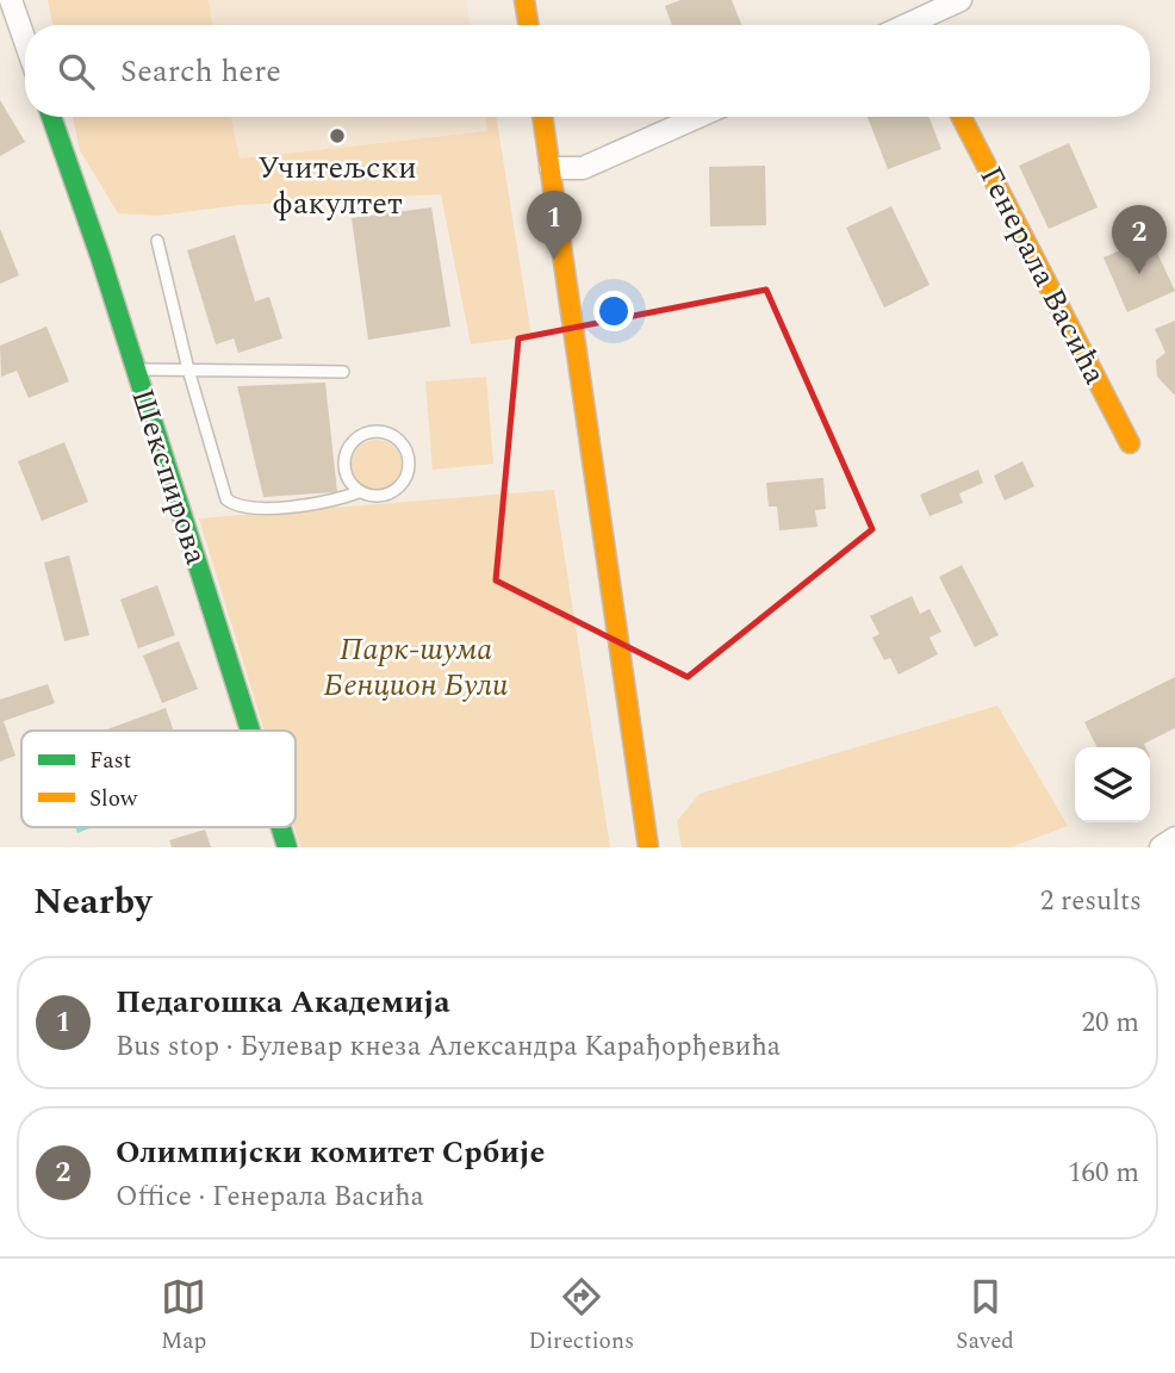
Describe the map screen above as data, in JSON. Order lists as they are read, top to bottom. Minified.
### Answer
{"streets":{"street":["Генерала Васића","Шекспирова"]},"parks":["Парк-шума Бенцион Були"],"places":["Учитељски факултет"],"legend":["Fast","Slow"],"page":{"search":"Search here","pins":["1","2"],"heading":["Nearby","2 results"],"list":[{"mark":"1","name":"Педагошка Академија","note":"Bus stop · Булевар кнеза Александра Карађорђевића","value":"20 m"},{"mark":"2","name":"Олимпијски комитет Србије","note":"Office · Генерала Васића","value":"160 m"}],"nav":["Map","Directions","Saved"]}}
